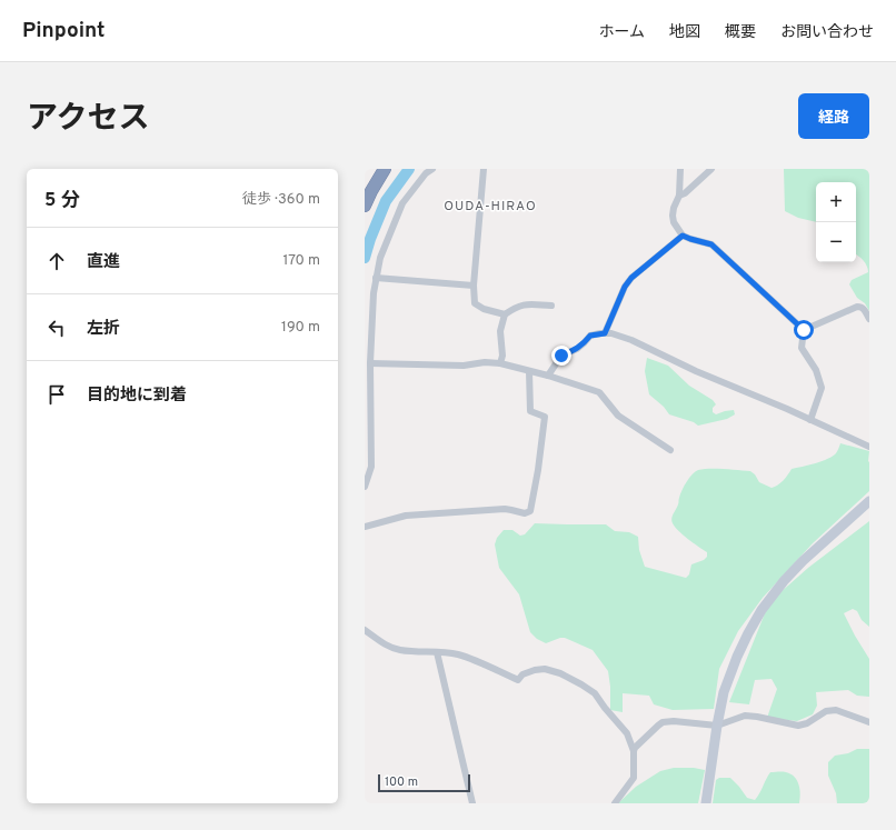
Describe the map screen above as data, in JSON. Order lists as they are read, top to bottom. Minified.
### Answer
{"districts":["OUDA-HIRAO"],"scale_bar":"100 m","page":{"header":"Pinpoint","nav":["ホーム","地図","概要","お問い合わせ"],"title":"アクセス","buttons":"経路","heading":["5 分","徒歩 · 360 m"],"map_buttons":["+","−"],"list":[["直進","170 m"],["左折","190 m"],"目的地に到着"],"scale":"100 m"}}
